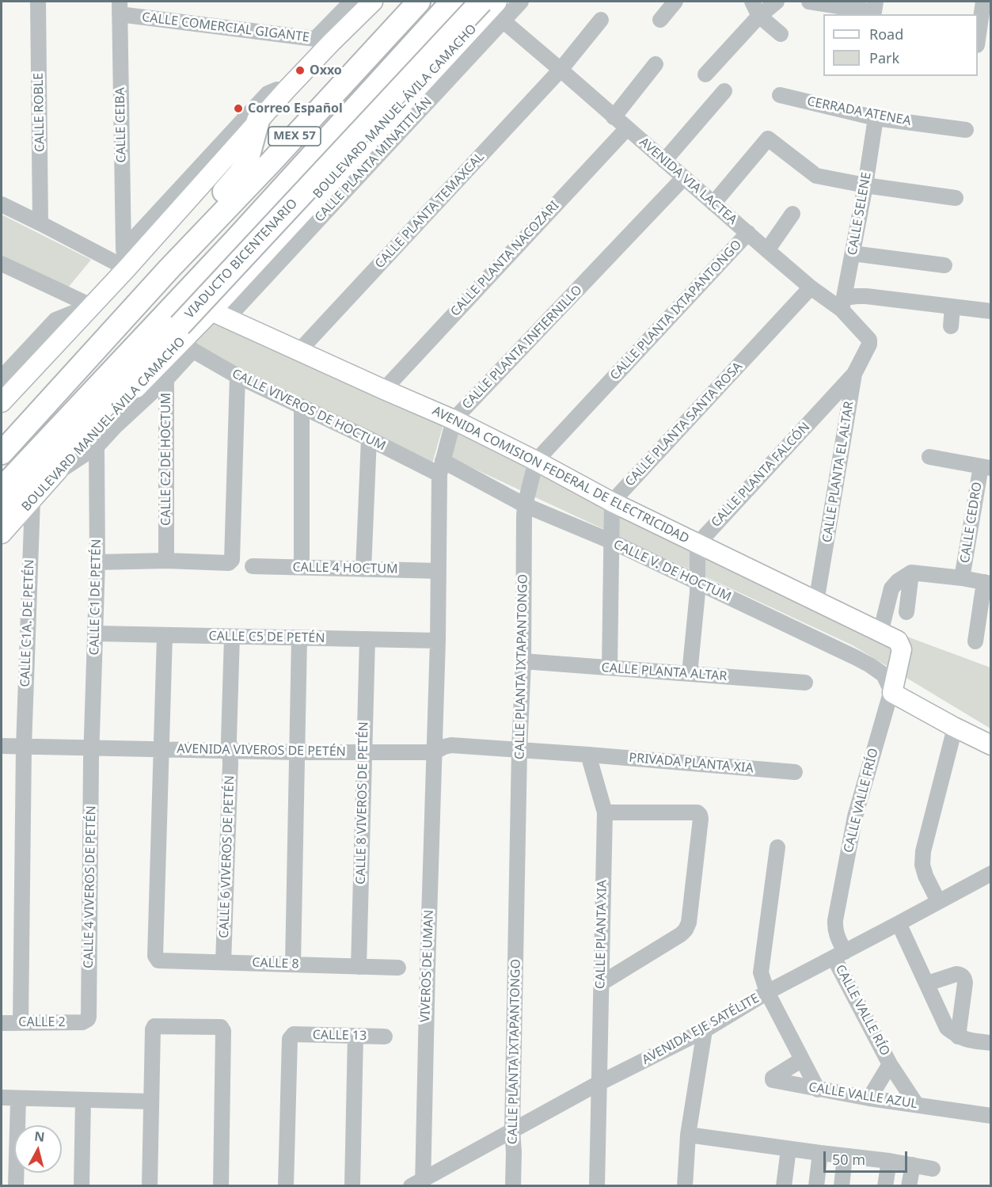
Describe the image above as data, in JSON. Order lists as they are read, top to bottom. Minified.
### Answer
{"streets":{"highway":["MEX 57","VIADUCTO BICENTENARIO"],"main road":["BOULEVARD MANUEL ÁVILA CAMACHO","AVENIDA COMISION FEDERAL DE ELECTRICIDAD","CALLE VALLE FRÍO"],"street":["CALLE COMERCIAL GIGANTE","CERRADA ATENEA","CALLE ROBLE","CALLE CEIBA","CALLE PLANTA MINATITLÁN","AVENIDA VIA LACTEA","CALLE PLANTA TEMAXCAL","CALLE SELENE","CALLE PLANTA NACOZARI","CALLE PLANTA IXTAPANTONGO","CALLE PLANTA INFIERNILLO","CALLE VIVEROS DE HOCTUM","CALLE PLANTA SANTA ROSA","CALLE C2 DE HOCTUM","CALLE PLANTA EL ALTAR","CALLE PLANTA FALCÓN","CALLE CEDRO","CALLE 4 HOCTUM","CALLE V. DE HOCTUM","CALLE C1 DE PETÉN","CALLE C1A. DE PETÉN","CALLE C5 DE PETÉN","CALLE PLANTA ALTAR","AVENIDA VIVEROS DE PETÉN","PRIVADA PLANTA XIA","CALLE 8 VIVEROS DE PETÉN","CALLE 6 VIVEROS DE PETÉN","CALLE 4 VIVEROS DE PETÉN","CALLE PLANTA XIA","CALLE 8","VIVEROS DE UMAN","CALLE VALLE RÍO","CALLE 2","AVENIDA EJE SATÉLITE","CALLE 13","CALLE VALLE AZUL"]},"crossings":[["CALLE COMERCIAL GIGANTE","CALLE CEIBA"],["BOULEVARD MANUEL ÁVILA CAMACHO","CALLE PLANTA MINATITLÁN"],["BOULEVARD MANUEL ÁVILA CAMACHO","CALLE VIVEROS DE HOCTUM"],["BOULEVARD MANUEL ÁVILA CAMACHO","CALLE C2 DE HOCTUM"],["BOULEVARD MANUEL ÁVILA CAMACHO","AVENIDA COMISION FEDERAL DE ELECTRICIDAD"],["BOULEVARD MANUEL ÁVILA CAMACHO","CALLE C1A. DE PETÉN"],["CERRADA ATENEA","CALLE SELENE"],["CALLE PLANTA MINATITLÁN","AVENIDA VIA LACTEA"],["CALLE PLANTA MINATITLÁN","AVENIDA COMISION FEDERAL DE ELECTRICIDAD"],["AVENIDA VIA LACTEA","CALLE PLANTA TEMAXCAL"],["AVENIDA VIA LACTEA","CALLE SELENE"],["AVENIDA VIA LACTEA","CALLE PLANTA NACOZARI"],["AVENIDA VIA LACTEA","CALLE PLANTA IXTAPANTONGO"],["AVENIDA VIA LACTEA","CALLE PLANTA INFIERNILLO"],["AVENIDA VIA LACTEA","CALLE PLANTA SANTA ROSA"],["AVENIDA VIA LACTEA","CALLE PLANTA EL ALTAR"],["CALLE PLANTA TEMAXCAL","AVENIDA COMISION FEDERAL DE ELECTRICIDAD"],["CALLE PLANTA NACOZARI","AVENIDA COMISION FEDERAL DE ELECTRICIDAD"],["CALLE PLANTA IXTAPANTONGO","AVENIDA COMISION FEDERAL DE ELECTRICIDAD"],["CALLE PLANTA IXTAPANTONGO","CALLE V. DE HOCTUM"],["CALLE PLANTA IXTAPANTONGO","CALLE PLANTA ALTAR"],["CALLE PLANTA IXTAPANTONGO","AVENIDA VIVEROS DE PETÉN"],["CALLE PLANTA IXTAPANTONGO","AVENIDA EJE SATÉLITE"],["CALLE PLANTA INFIERNILLO","CALLE VIVEROS DE HOCTUM"],["CALLE PLANTA INFIERNILLO","AVENIDA COMISION FEDERAL DE ELECTRICIDAD"],["CALLE PLANTA INFIERNILLO","CALLE 4 HOCTUM"],["CALLE PLANTA INFIERNILLO","CALLE V. DE HOCTUM"],["CALLE PLANTA INFIERNILLO","CALLE C5 DE PETÉN"],["CALLE PLANTA INFIERNILLO","AVENIDA VIVEROS DE PETÉN"],["CALLE PLANTA INFIERNILLO","VIVEROS DE UMAN"],["CALLE VIVEROS DE HOCTUM","CALLE V. DE HOCTUM"],["CALLE PLANTA SANTA ROSA","AVENIDA COMISION FEDERAL DE ELECTRICIDAD"],["CALLE PLANTA EL ALTAR","AVENIDA COMISION FEDERAL DE ELECTRICIDAD"],["CALLE PLANTA EL ALTAR","CALLE PLANTA FALCÓN"],["AVENIDA COMISION FEDERAL DE ELECTRICIDAD","CALLE PLANTA FALCÓN"],["AVENIDA COMISION FEDERAL DE ELECTRICIDAD","CALLE VALLE FRÍO"],["CALLE V. DE HOCTUM","CALLE VALLE FRÍO"],["CALLE C1 DE PETÉN","CALLE C5 DE PETÉN"],["CALLE C1 DE PETÉN","AVENIDA VIVEROS DE PETÉN"],["CALLE C1 DE PETÉN","CALLE 4 VIVEROS DE PETÉN"],["CALLE C1A. DE PETÉN","AVENIDA VIVEROS DE PETÉN"],["CALLE C5 DE PETÉN","CALLE 8 VIVEROS DE PETÉN"],["AVENIDA VIVEROS DE PETÉN","CALLE 8 VIVEROS DE PETÉN"],["AVENIDA VIVEROS DE PETÉN","CALLE 6 VIVEROS DE PETÉN"],["AVENIDA VIVEROS DE PETÉN","CALLE 4 VIVEROS DE PETÉN"],["AVENIDA VIVEROS DE PETÉN","CALLE 8"],["AVENIDA VIVEROS DE PETÉN","VIVEROS DE UMAN"],["PRIVADA PLANTA XIA","CALLE PLANTA XIA"],["CALLE VALLE FRÍO","CALLE VALLE RÍO"],["CALLE VALLE FRÍO","AVENIDA EJE SATÉLITE"],["CALLE 8 VIVEROS DE PETÉN","CALLE 8"],["CALLE 6 VIVEROS DE PETÉN","CALLE 8"],["CALLE 4 VIVEROS DE PETÉN","CALLE 2"],["CALLE PLANTA XIA","AVENIDA EJE SATÉLITE"],["VIVEROS DE UMAN","AVENIDA EJE SATÉLITE"],["CALLE VALLE RÍO","AVENIDA EJE SATÉLITE"],["CALLE VALLE RÍO","CALLE VALLE AZUL"]],"places":["Oxxo","Correo Español"],"legend":["Road","Park"],"scale_bar":"50 m","north":"top"}
